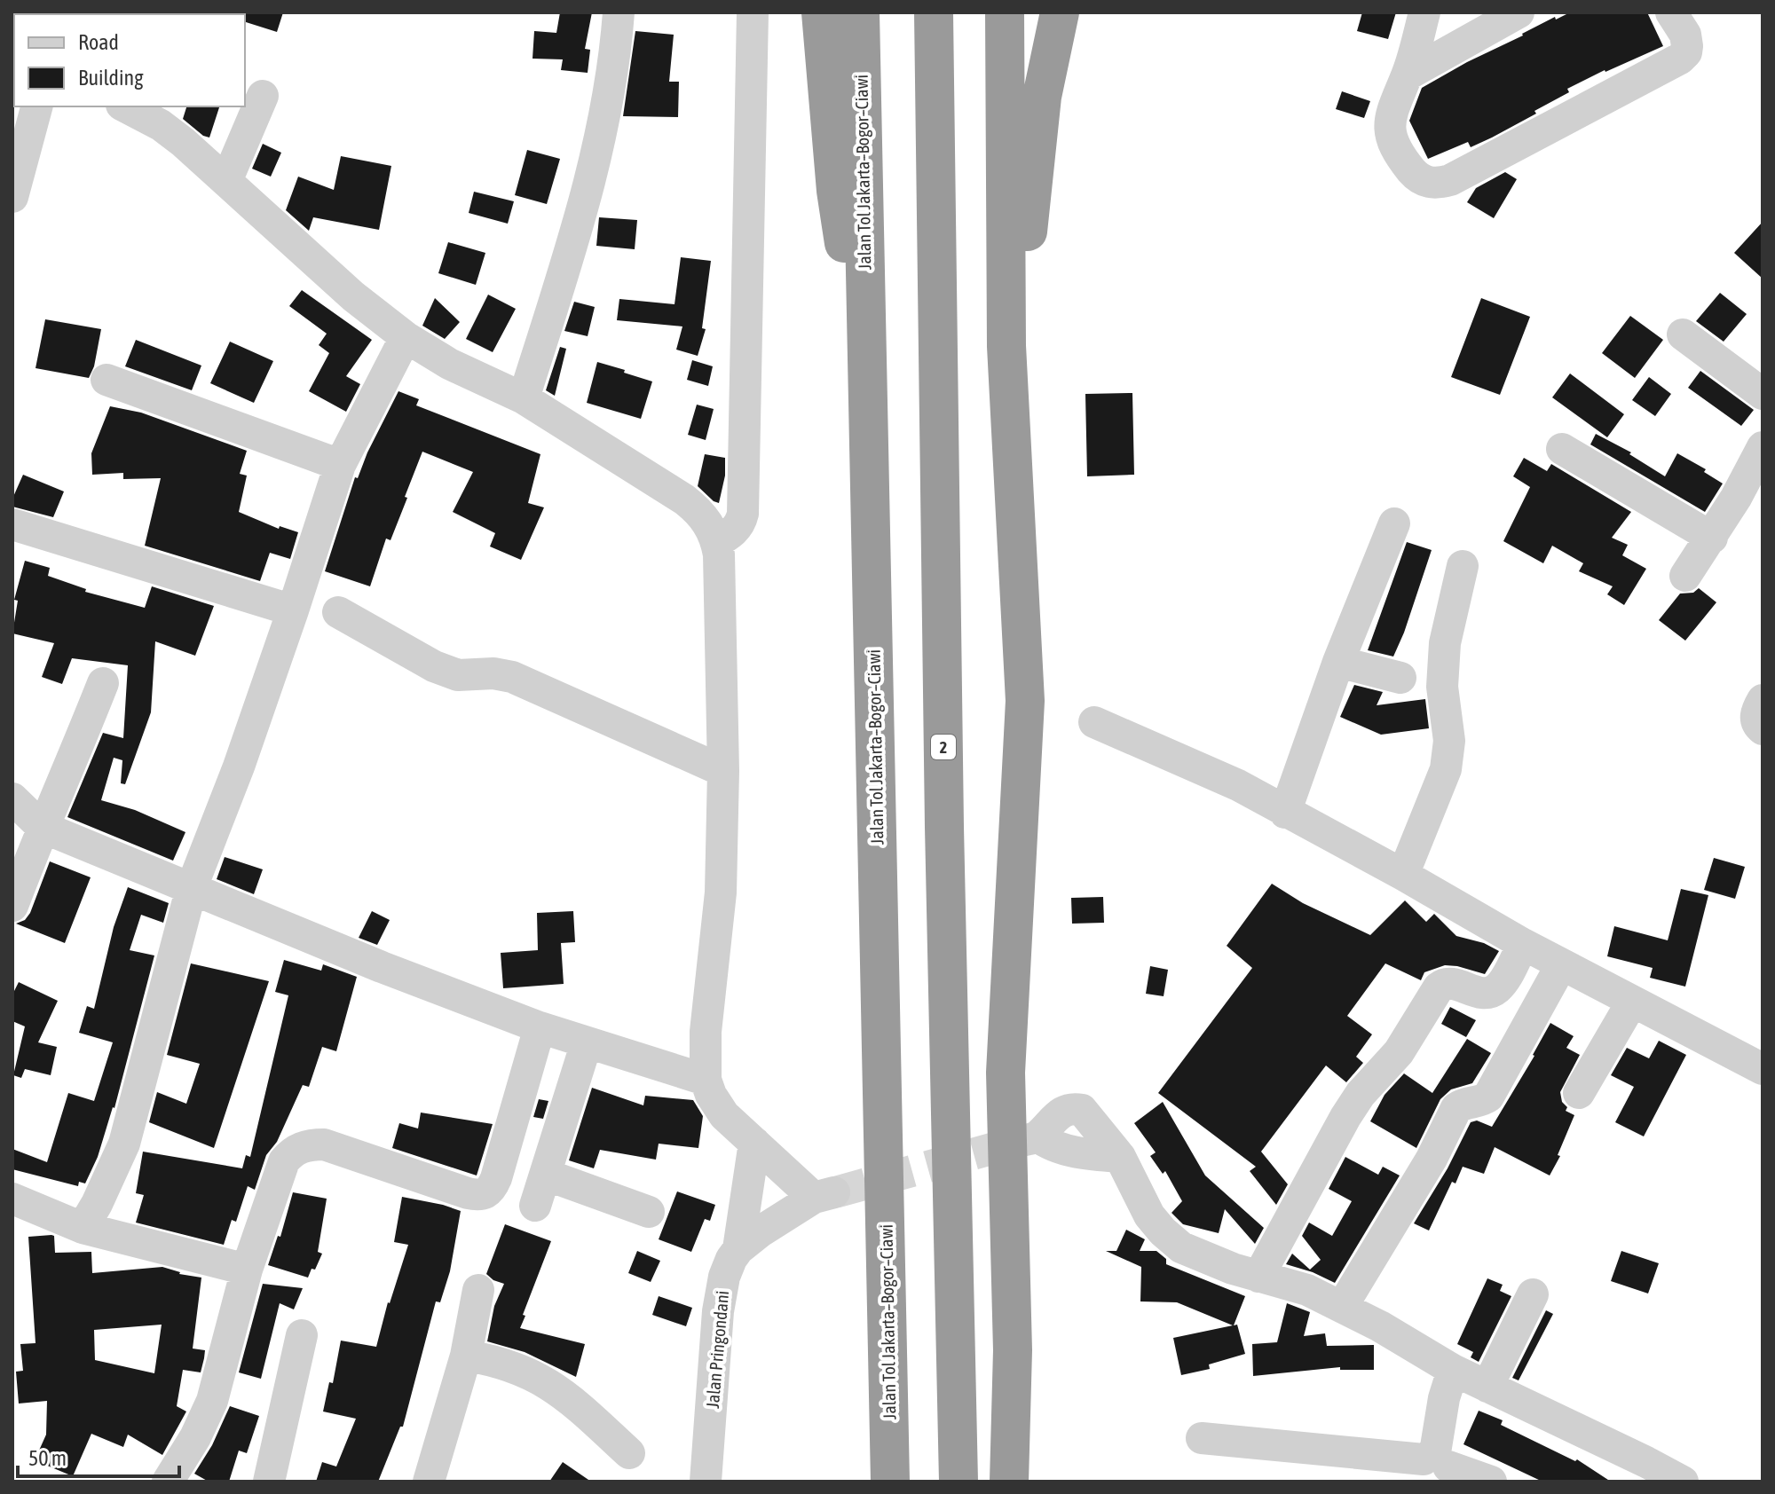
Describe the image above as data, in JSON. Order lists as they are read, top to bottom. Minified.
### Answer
{"streets":{"highway":["Jalan Tol Jakarta–Bogor–Ciawi","2"],"street":["Jalan Pringondani"]},"legend":["Road","Building"],"scale_bar":"50 m"}
